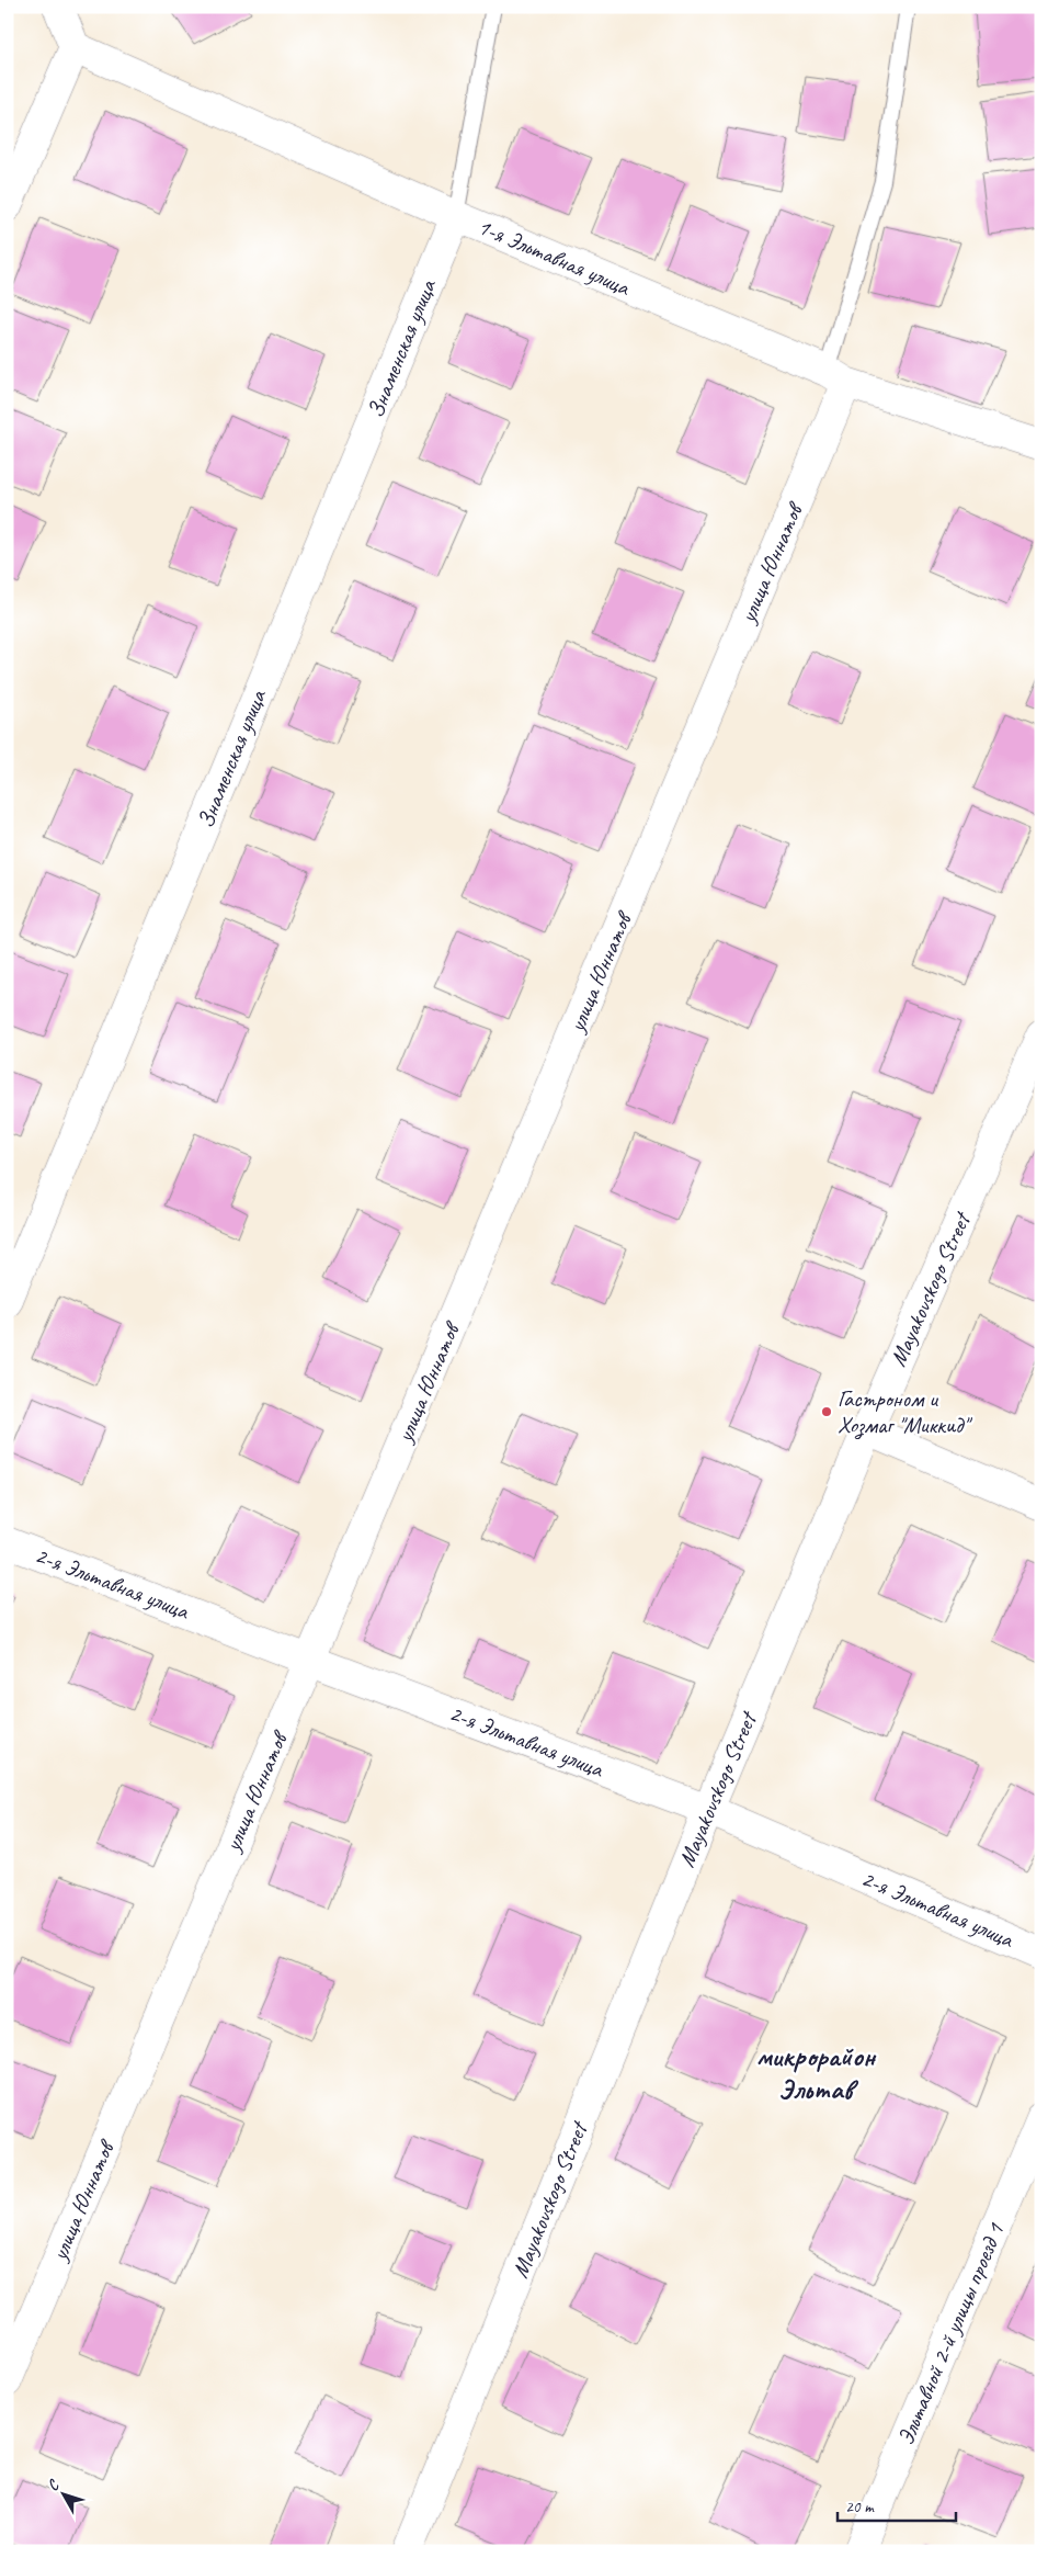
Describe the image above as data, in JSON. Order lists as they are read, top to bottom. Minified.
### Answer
{"streets":{"street":["1-я Эльтавная улица","Знаменская улица","улица Юннатов","Mayakovskogo Street","2-я Эльтавная улица","Эльтавной 2-й улицы проезд 1"]},"crossings":[["1-я Эльтавная улица","Знаменская улица"],["1-я Эльтавная улица","улица Юннатов"],["улица Юннатов","2-я Эльтавная улица"],["Mayakovskogo Street","2-я Эльтавная улица"]],"districts":["микрорайон Эльтав"],"places":["Гастроном и Хозмаг \"Миккид\""],"scale_bar":"20 m","north":"top left"}
